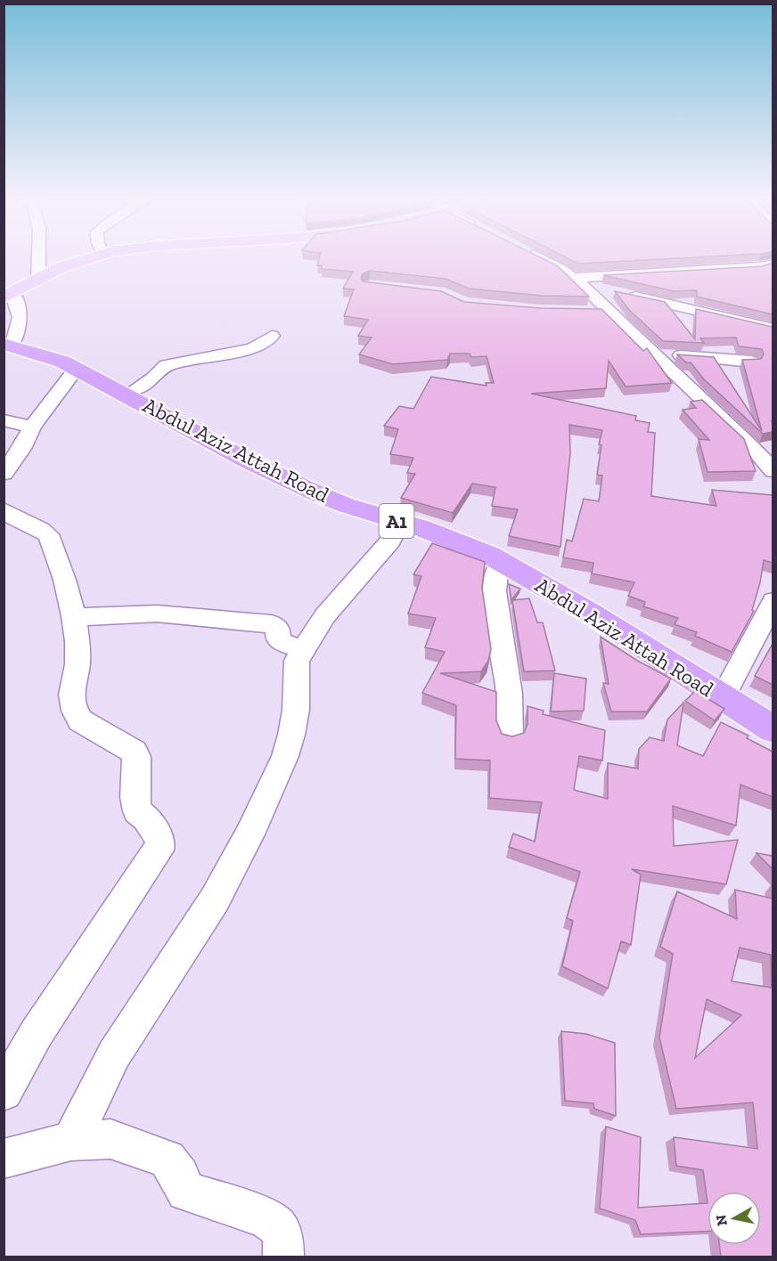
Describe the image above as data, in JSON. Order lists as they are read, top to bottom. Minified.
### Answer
{"streets":{"highway":["Abdul Aziz Attah Road","A1"]},"north":"left"}
